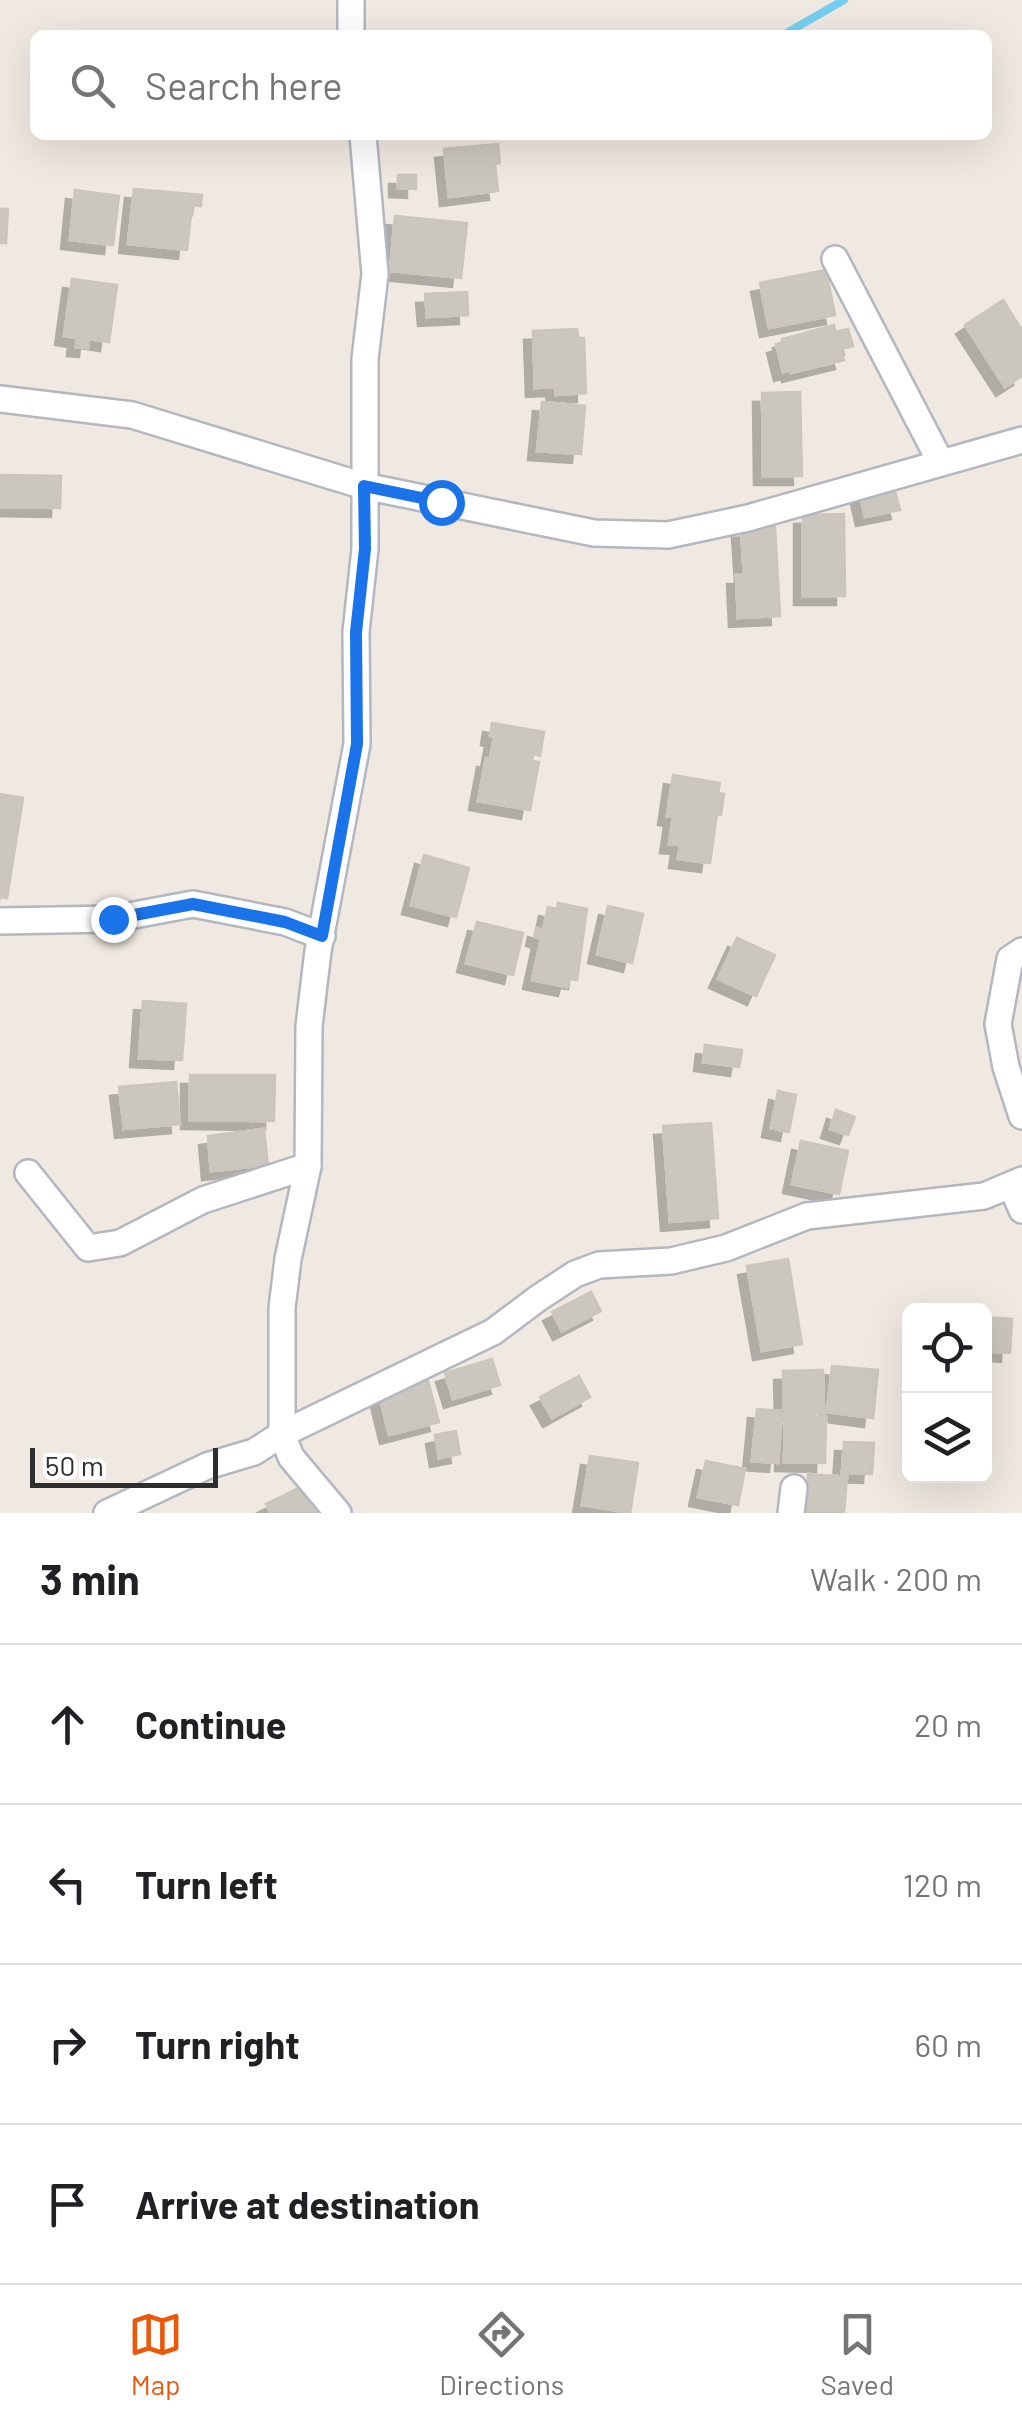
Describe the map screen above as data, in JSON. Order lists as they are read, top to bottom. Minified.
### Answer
{"scale_bar":"50 m","page":{"search":"Search here","scale":"50 m","heading":["3 min","Walk · 200 m"],"list":[["Continue","20 m"],["Turn left","120 m"],["Turn right","60 m"],"Arrive at destination"],"nav":["Map","Directions","Saved"]}}
